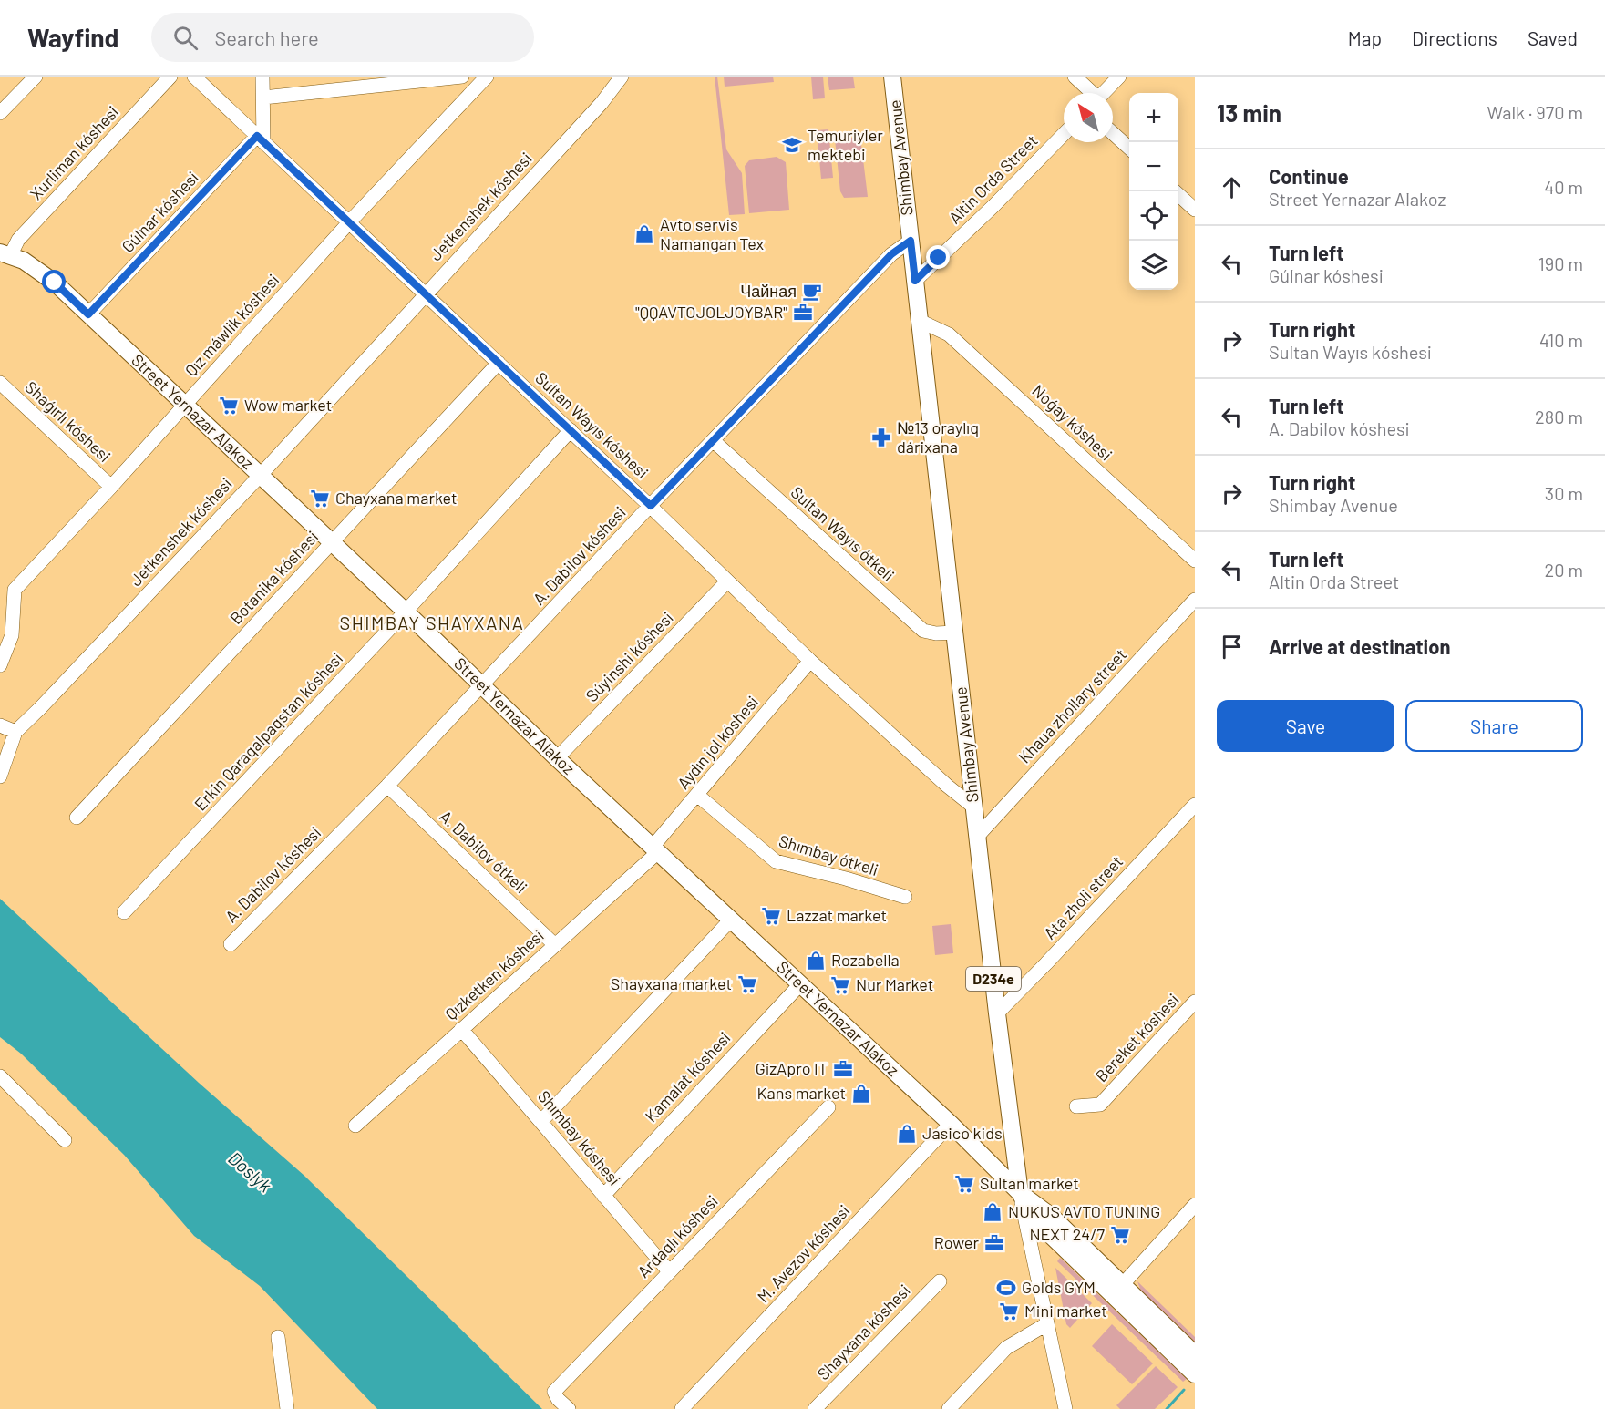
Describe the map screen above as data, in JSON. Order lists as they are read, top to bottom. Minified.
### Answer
{"streets":{"main road":["Shimbay Avenue","Street Yernazar Alakoz","D234e"],"street":["Xurliman kóshesi","Altin Orda Street","Jetkenshek kóshesi","Gúlnar kóshesi","Qız máwlik kóshesi","Shaǵırlı kóshesi","Noǵay kóshesi","Sultan Wayıs kóshesi","Sultan Wayıs ótkeli","A. Dabilov kóshesi","Botanika kóshesi","Súyinshi kóshesi","Khaua zhollary street","Erkin Qaraqalpaqstan kóshesi","Aydın jol kóshesi","A. Dabilov ótkeli","Shımbay ótkeli","Ata zholi street","Qızketken kóshesi","Bereket kóshesi","Kamalat kóshesi","Shımbay kóshesi","Ardaqlı kóshesi","M. Avezov kóshesi","Shayxana kóshesi"]},"crossings":[["Xurliman kóshesi","Street Yernazar Alakoz"],["Shimbay Avenue","Altin Orda Street"],["Shimbay Avenue","Street Yernazar Alakoz"],["Shimbay Avenue","Noǵay kóshesi"],["Shimbay Avenue","Sultan Wayıs kóshesi"],["Shimbay Avenue","Sultan Wayıs ótkeli"],["Shimbay Avenue","A. Dabilov kóshesi"],["Shimbay Avenue","Khaua zhollary street"],["Shimbay Avenue","Ata zholi street"],["Jetkenshek kóshesi","Street Yernazar Alakoz"],["Jetkenshek kóshesi","Sultan Wayıs kóshesi"],["Gúlnar kóshesi","Street Yernazar Alakoz"],["Gúlnar kóshesi","Sultan Wayıs kóshesi"],["Qız máwlik kóshesi","Street Yernazar Alakoz"],["Qız máwlik kóshesi","Shaǵırlı kóshesi"],["Qız máwlik kóshesi","Sultan Wayıs kóshesi"],["Street Yernazar Alakoz","A. Dabilov kóshesi"],["Street Yernazar Alakoz","Botanika kóshesi"],["Street Yernazar Alakoz","Súyinshi kóshesi"],["Street Yernazar Alakoz","Erkin Qaraqalpaqstan kóshesi"],["Street Yernazar Alakoz","Aydın jol kóshesi"],["Street Yernazar Alakoz","Qızketken kóshesi"],["Street Yernazar Alakoz","Kamalat kóshesi"],["Street Yernazar Alakoz","M. Avezov kóshesi"],["Sultan Wayıs kóshesi","A. Dabilov kóshesi"],["Sultan Wayıs kóshesi","Botanika kóshesi"],["Sultan Wayıs kóshesi","Súyinshi kóshesi"],["Sultan Wayıs kóshesi","Erkin Qaraqalpaqstan kóshesi"],["Sultan Wayıs kóshesi","Aydın jol kóshesi"],["Sultan Wayıs ótkeli","A. Dabilov kóshesi"],["A. Dabilov kóshesi","A. Dabilov ótkeli"],["Aydın jol kóshesi","Shımbay ótkeli"],["Aydın jol kóshesi","Qızketken kóshesi"],["A. Dabilov ótkeli","Qızketken kóshesi"],["Qızketken kóshesi","Shımbay kóshesi"],["Kamalat kóshesi","Shımbay kóshesi"],["Shımbay kóshesi","Ardaqlı kóshesi"]],"districts":["SHIMBAY SHAYXANA"],"water":["Doslyk"],"places":{"school or university":["Temuriyler mektebi"],"shop":["Avto servis Namangan Tex","Rozabella","Kans market","Jasico kids","NUKUS AVTO TUNING"],"cafe":["Чайная"],"office":["\"QQAVTOJOLJOYBAR\"","GizApro IT","Rower"],"supermarket":["Wow market","Chayxana market","Lazzat market","Shayxana market","Nur Market","Sultan market","NEXT 24/7","Mini market"],"pharmacy":["№13 oraylıq dárixana"],"sports":["Golds GYM"]},"north":"top left","page":{"header":"Wayfind","search":"Search here","nav":["Map","Directions","Saved"],"heading":["13 min","Walk · 970 m"],"map_buttons":["+","−"],"list":[["Continue","Street Yernazar Alakoz","40 m"],["Turn left","Gúlnar kóshesi","190 m"],["Turn right","Sultan Wayıs kóshesi","410 m"],["Turn left","A. Dabilov kóshesi","280 m"],["Turn right","Shimbay Avenue","30 m"],["Turn left","Altin Orda Street","20 m"],"Arrive at destination"],"buttons":["Save","Share"]}}
